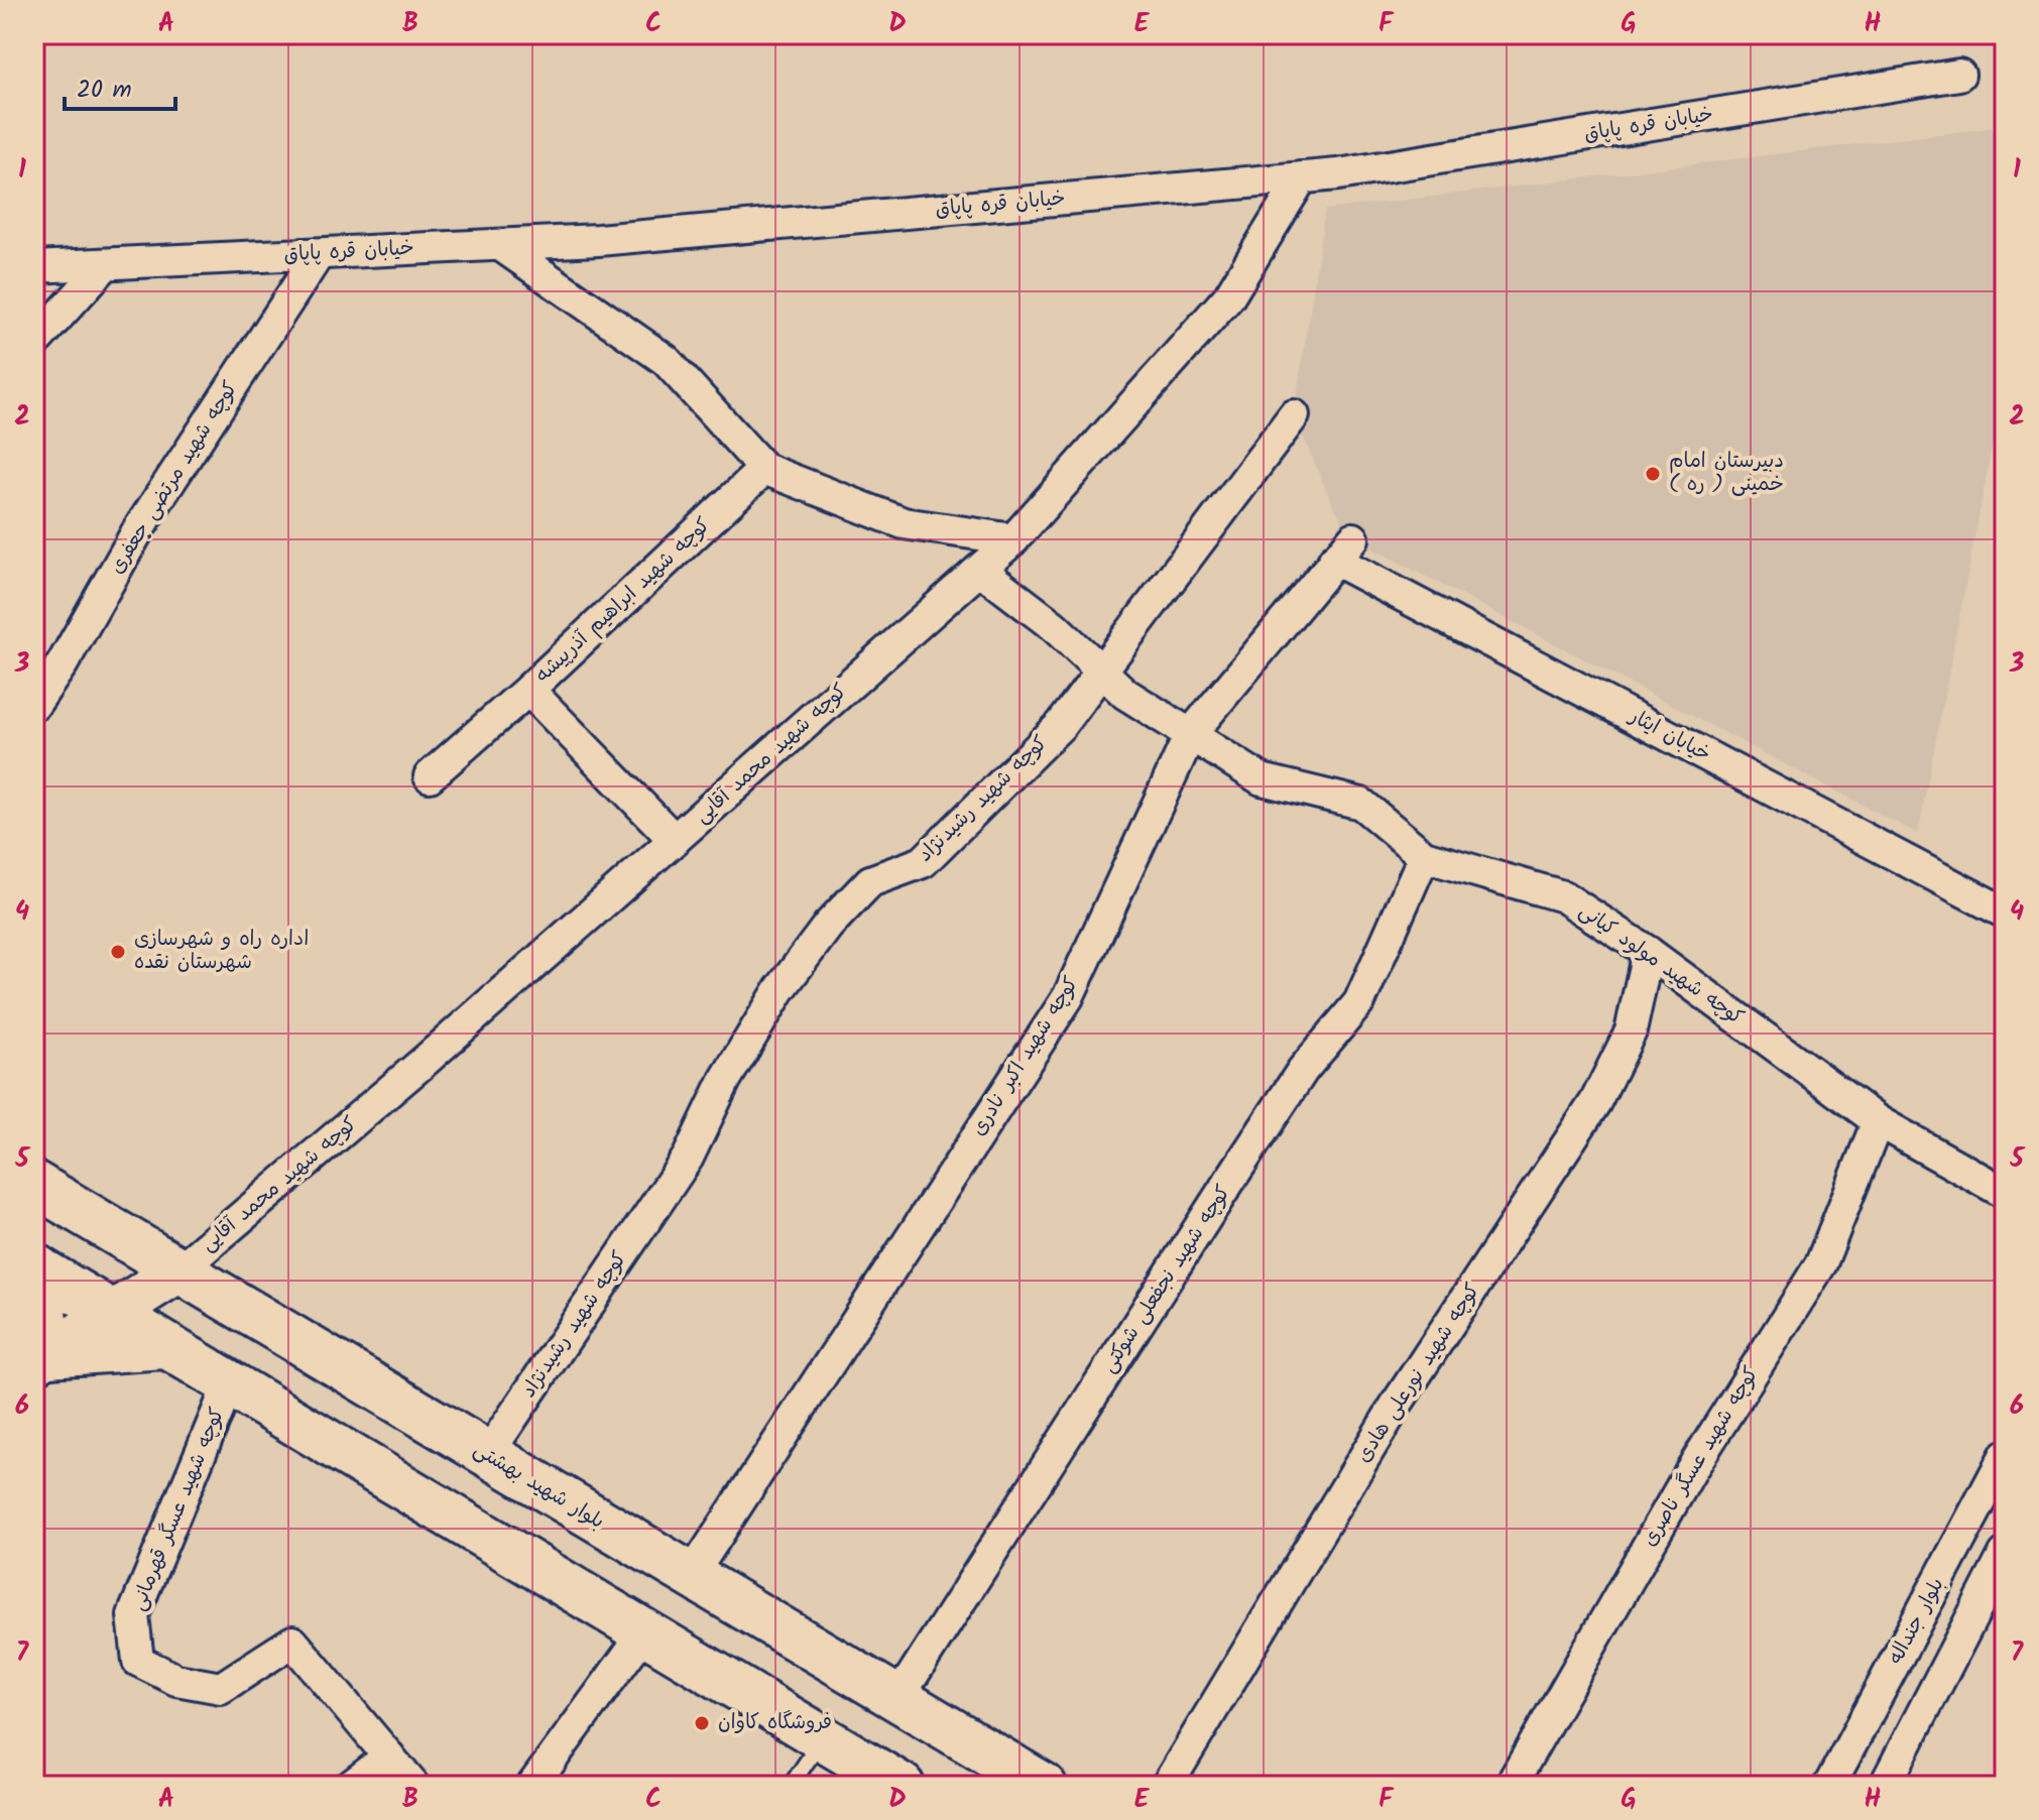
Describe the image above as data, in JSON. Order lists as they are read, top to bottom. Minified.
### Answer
{"streets":{"main road":["بلوار شهید بهشتی"],"street":["خیابان قره پاپاق","کوچه شهید مرتضی جعفری","کوچه شهید ابراهیم آذرپیشه","خیابان ایثار","کوچه شهید محمد آقایی","کوچه شهید رشیدنژاد","کوچه شهید مولود کیانی","کوچه شهید اکبر نادری","کوچه شهید نجفعلی شوکتی","کوچه شهید نورعلی هادی","کوچه شهید عسگر ناصری","کوچه شهید عسگر قهرمانی","بلوار جنداله"]},"crossings":[["خیابان قره پاپاق","کوچه شهید مرتضی جعفری"],["خیابان قره پاپاق","کوچه شهید محمد آقایی"],["کوچه شهید ابراهیم آذرپیشه","کوچه شهید محمد آقایی"],["خیابان ایثار","کوچه شهید اکبر نادری"],["کوچه شهید محمد آقایی","کوچه شهید مولود کیانی"],["کوچه شهید محمد آقایی","بلوار شهید بهشتی"],["کوچه شهید رشیدنژاد","کوچه شهید مولود کیانی"],["کوچه شهید رشیدنژاد","بلوار شهید بهشتی"],["کوچه شهید مولود کیانی","کوچه شهید اکبر نادری"],["کوچه شهید مولود کیانی","کوچه شهید نجفعلی شوکتی"],["کوچه شهید مولود کیانی","کوچه شهید نورعلی هادی"],["کوچه شهید مولود کیانی","کوچه شهید عسگر ناصری"],["کوچه شهید اکبر نادری","بلوار شهید بهشتی"],["کوچه شهید نجفعلی شوکتی","بلوار شهید بهشتی"]],"places":["دبیرستان امام خمینی ( ره )","اداره راه و شهرسازی شهرستان نقده","فروشگاه کاوان"],"scale_bar":"20 m","grid":{"columns":["A","B","C","D","E","F","G","H"],"rows":["1","2","3","4","5","6","7"]}}
